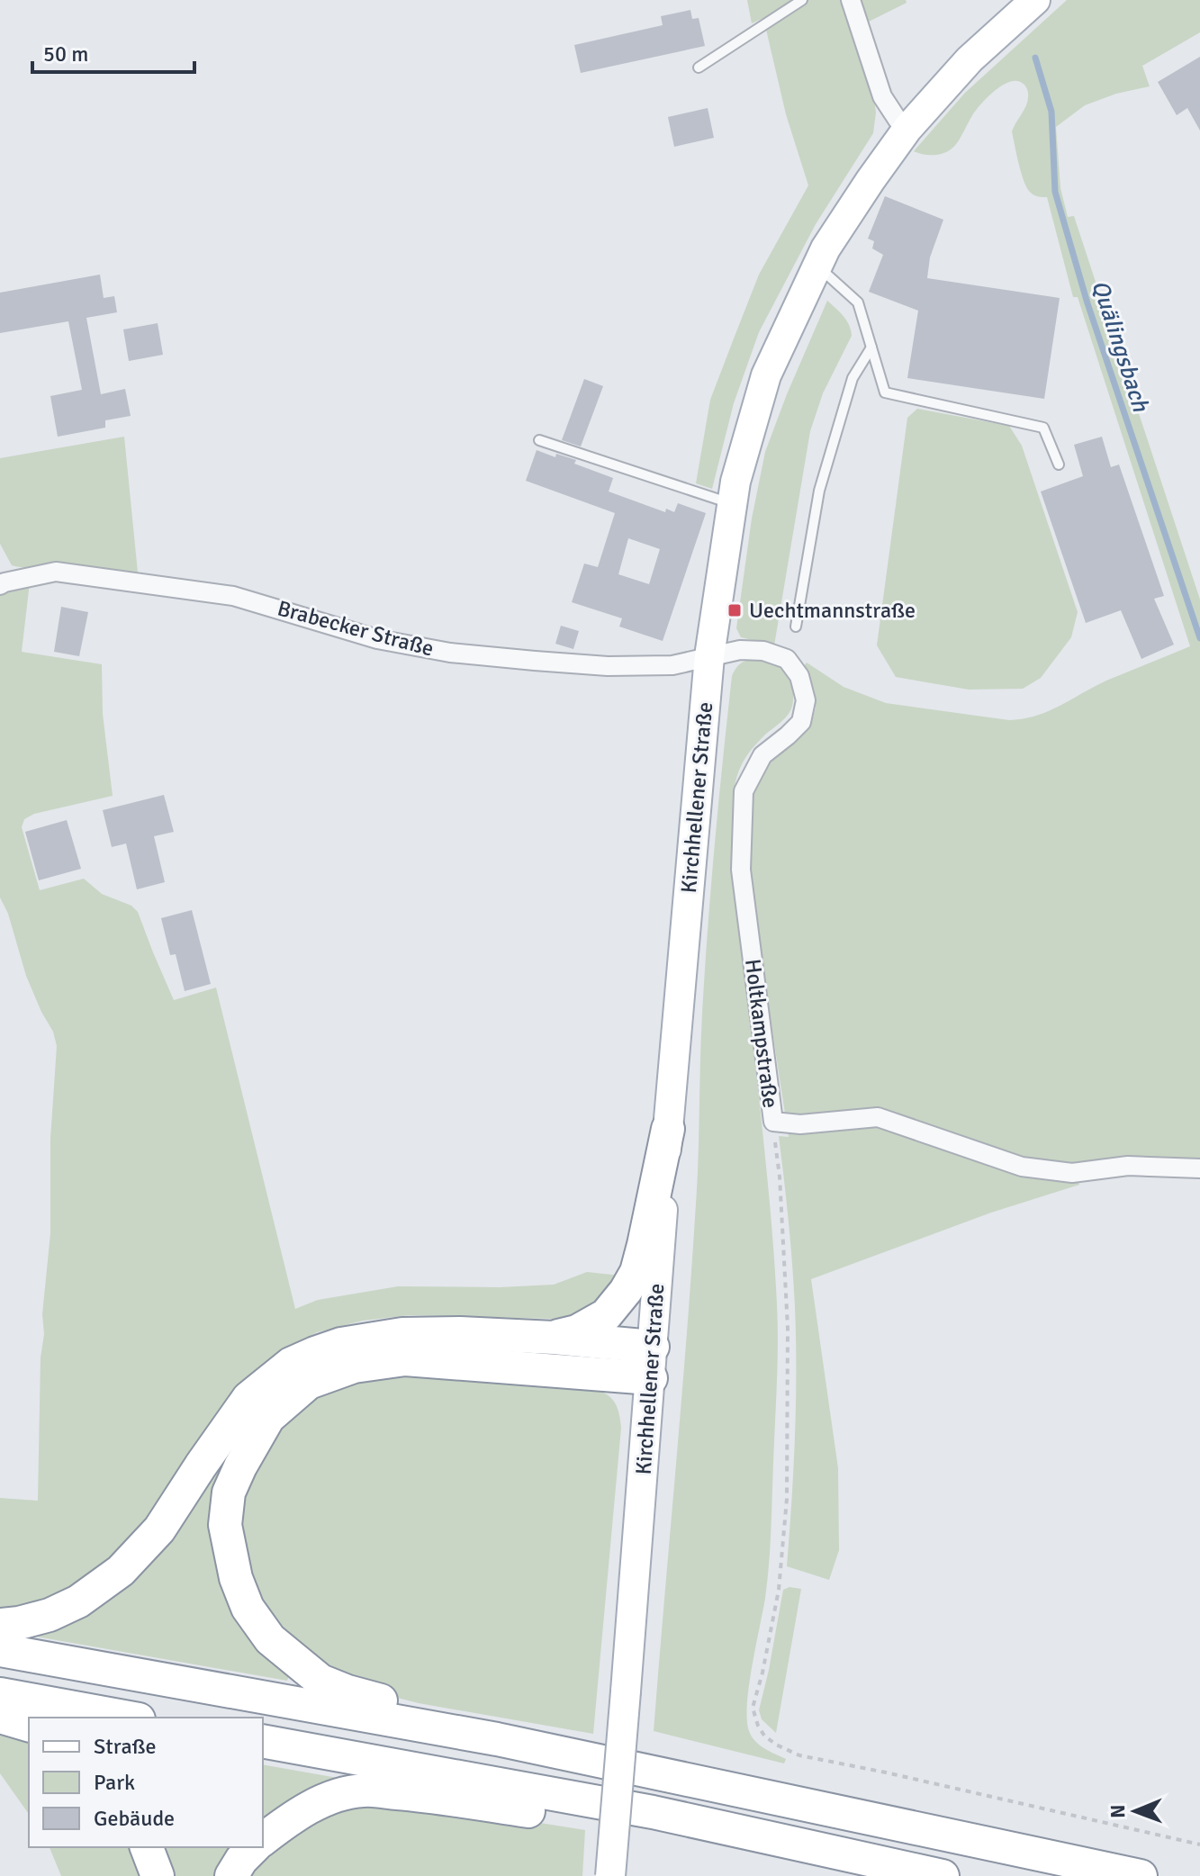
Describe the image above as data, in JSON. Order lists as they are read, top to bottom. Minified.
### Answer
{"streets":{"main road":["Kirchhellener Straße"],"street":["Brabecker Straße","Holtkampstraße"]},"crossings":[["Brabecker Straße","Kirchhellener Straße"],["Brabecker Straße","Holtkampstraße"],["Kirchhellener Straße","Holtkampstraße"]],"water":["Quälingsbach"],"places":{"transit":["Uechtmannstraße"]},"legend":["Straße","Park","Gebäude"],"scale_bar":"50 m","north":"left"}
